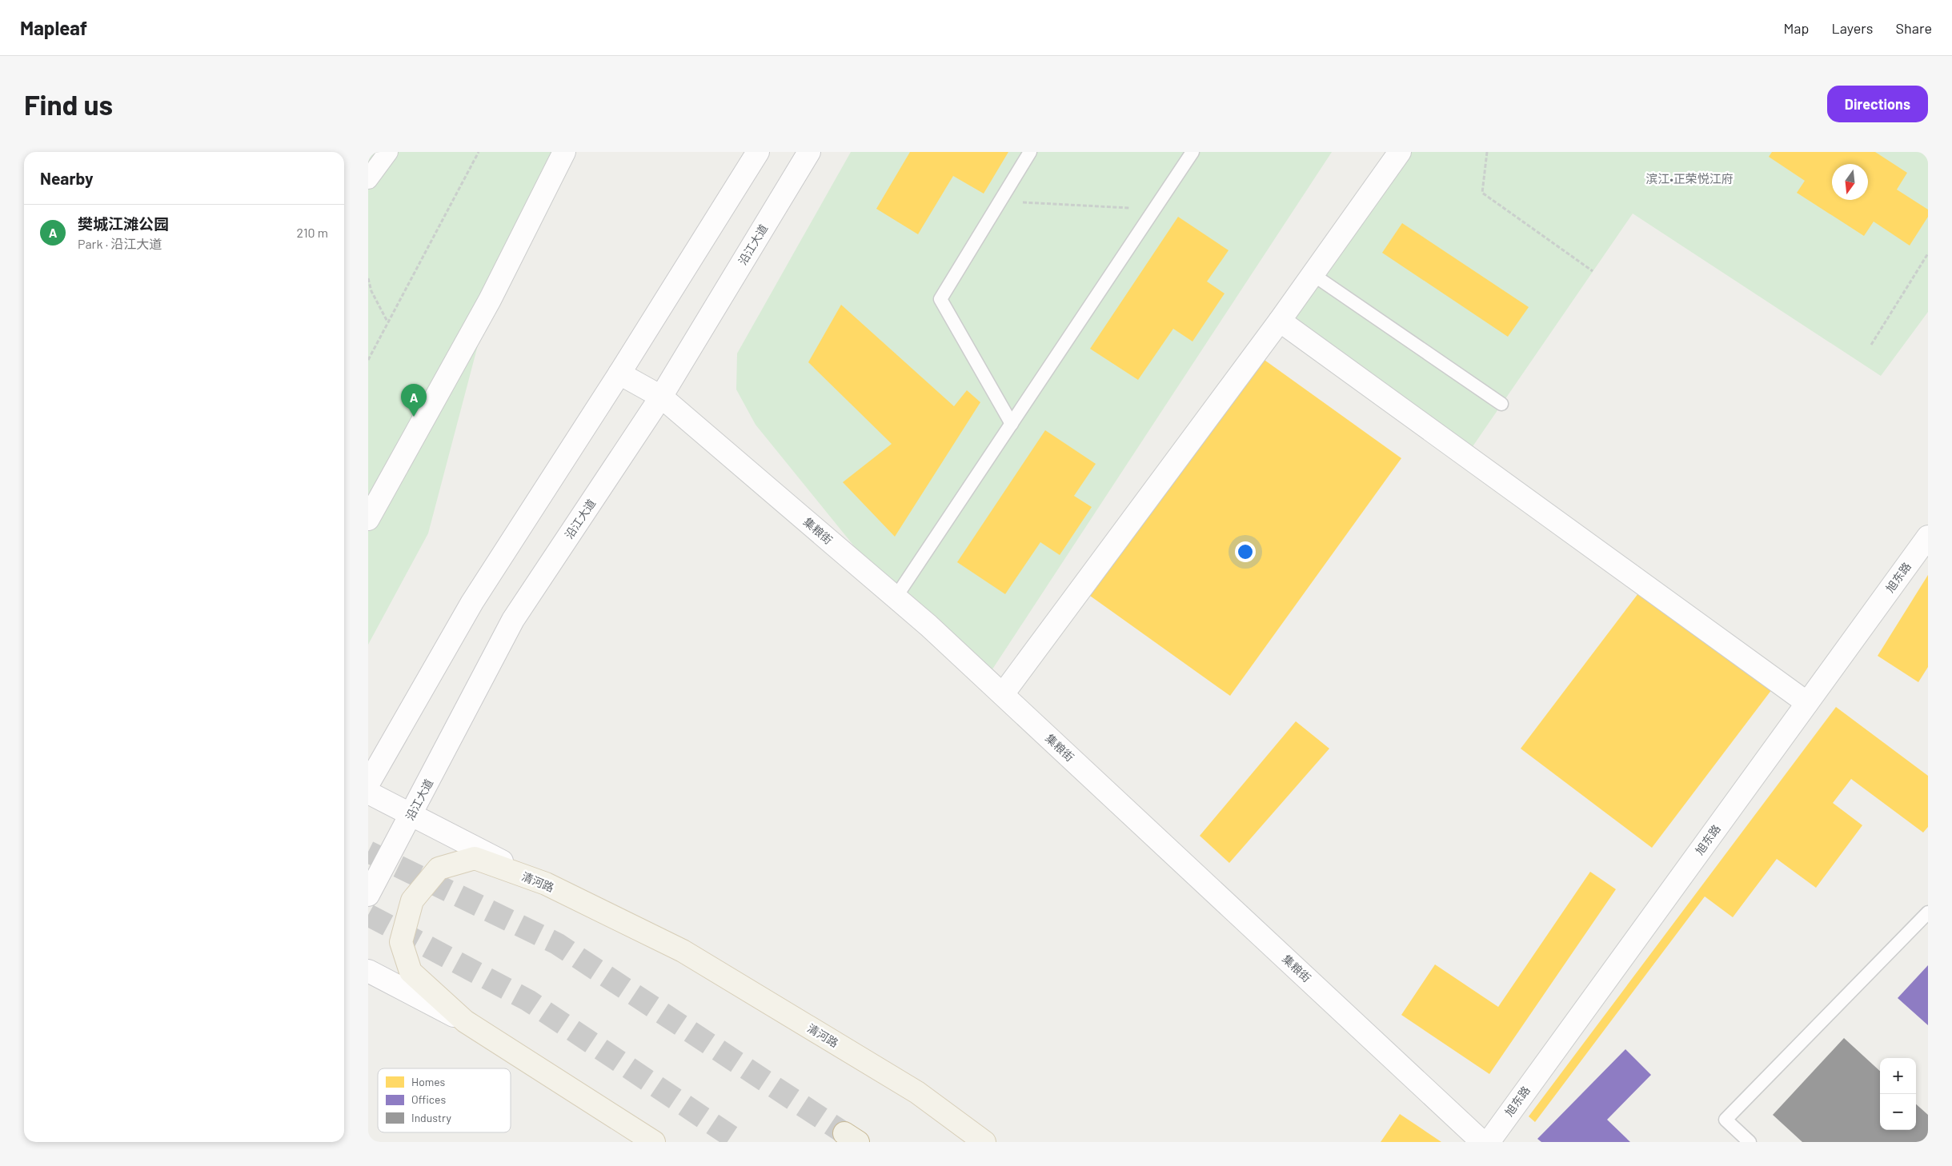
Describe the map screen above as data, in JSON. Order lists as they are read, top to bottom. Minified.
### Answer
{"streets":{"main road":["清河路"],"street":["沿江大道","集粮街","旭东路"]},"crossings":[["沿江大道","集粮街"]],"districts":["滨江•正荣悦江府"],"legend":["Homes","Offices","Industry"],"north":"bottom","page":{"header":"Mapleaf","nav":["Map","Layers","Share"],"buttons":"Directions","title":"Find us","heading":"Nearby","list":[{"mark":"A","name":"樊城江滩公园","note":"Park · 沿江大道","value":"210 m"}],"pins":"A","map_buttons":["+","−"]}}
